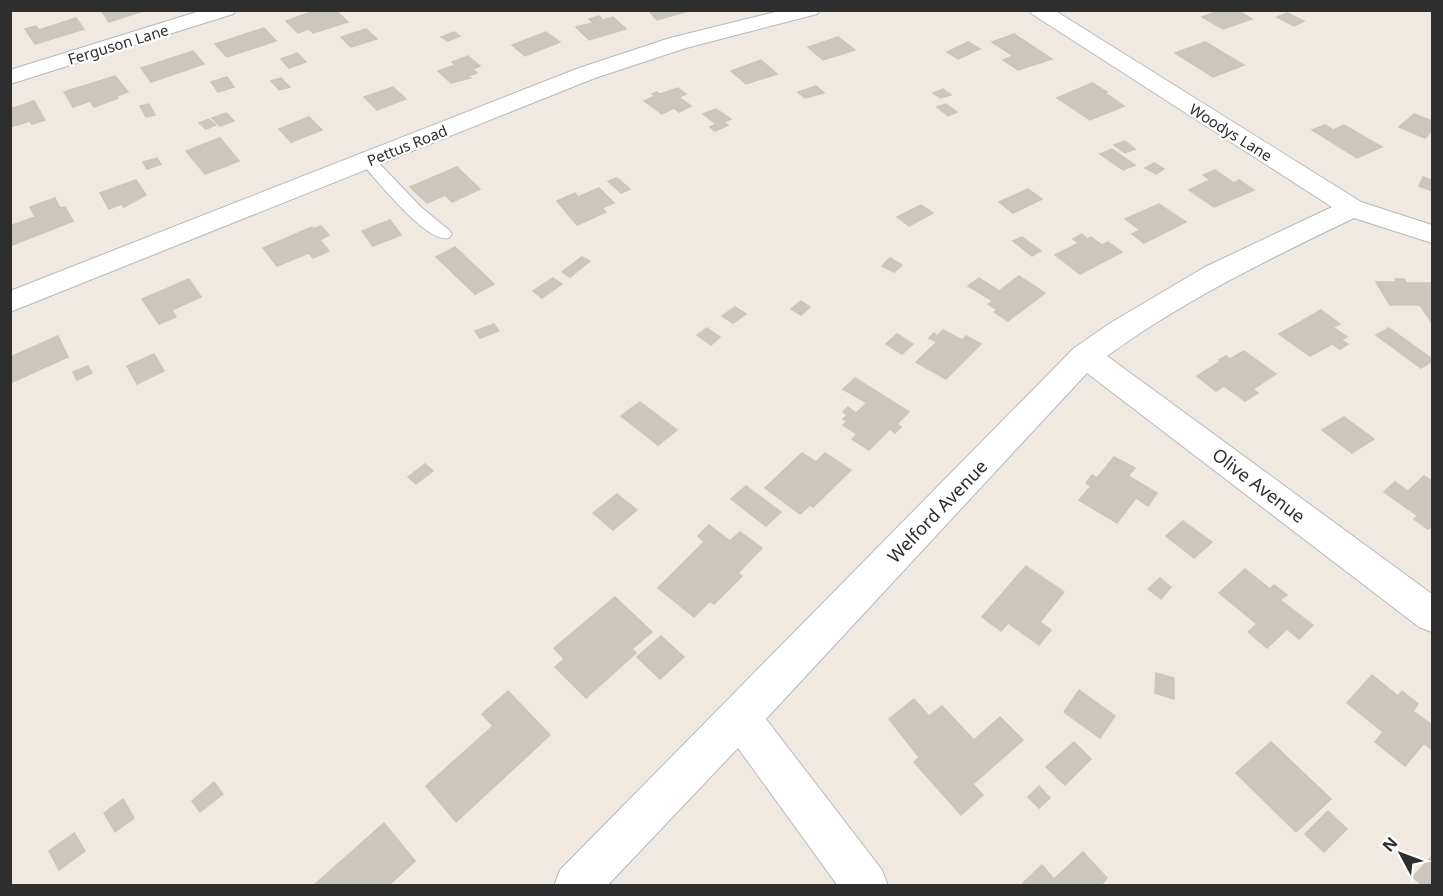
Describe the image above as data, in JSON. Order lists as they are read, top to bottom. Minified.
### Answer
{"streets":{"street":["Ferguson Lane","Woodys Lane","Pettus Road","Olive Avenue","Welford Avenue"]},"crossings":[["Woodys Lane","Welford Avenue"],["Olive Avenue","Welford Avenue"]],"north":"top left"}
